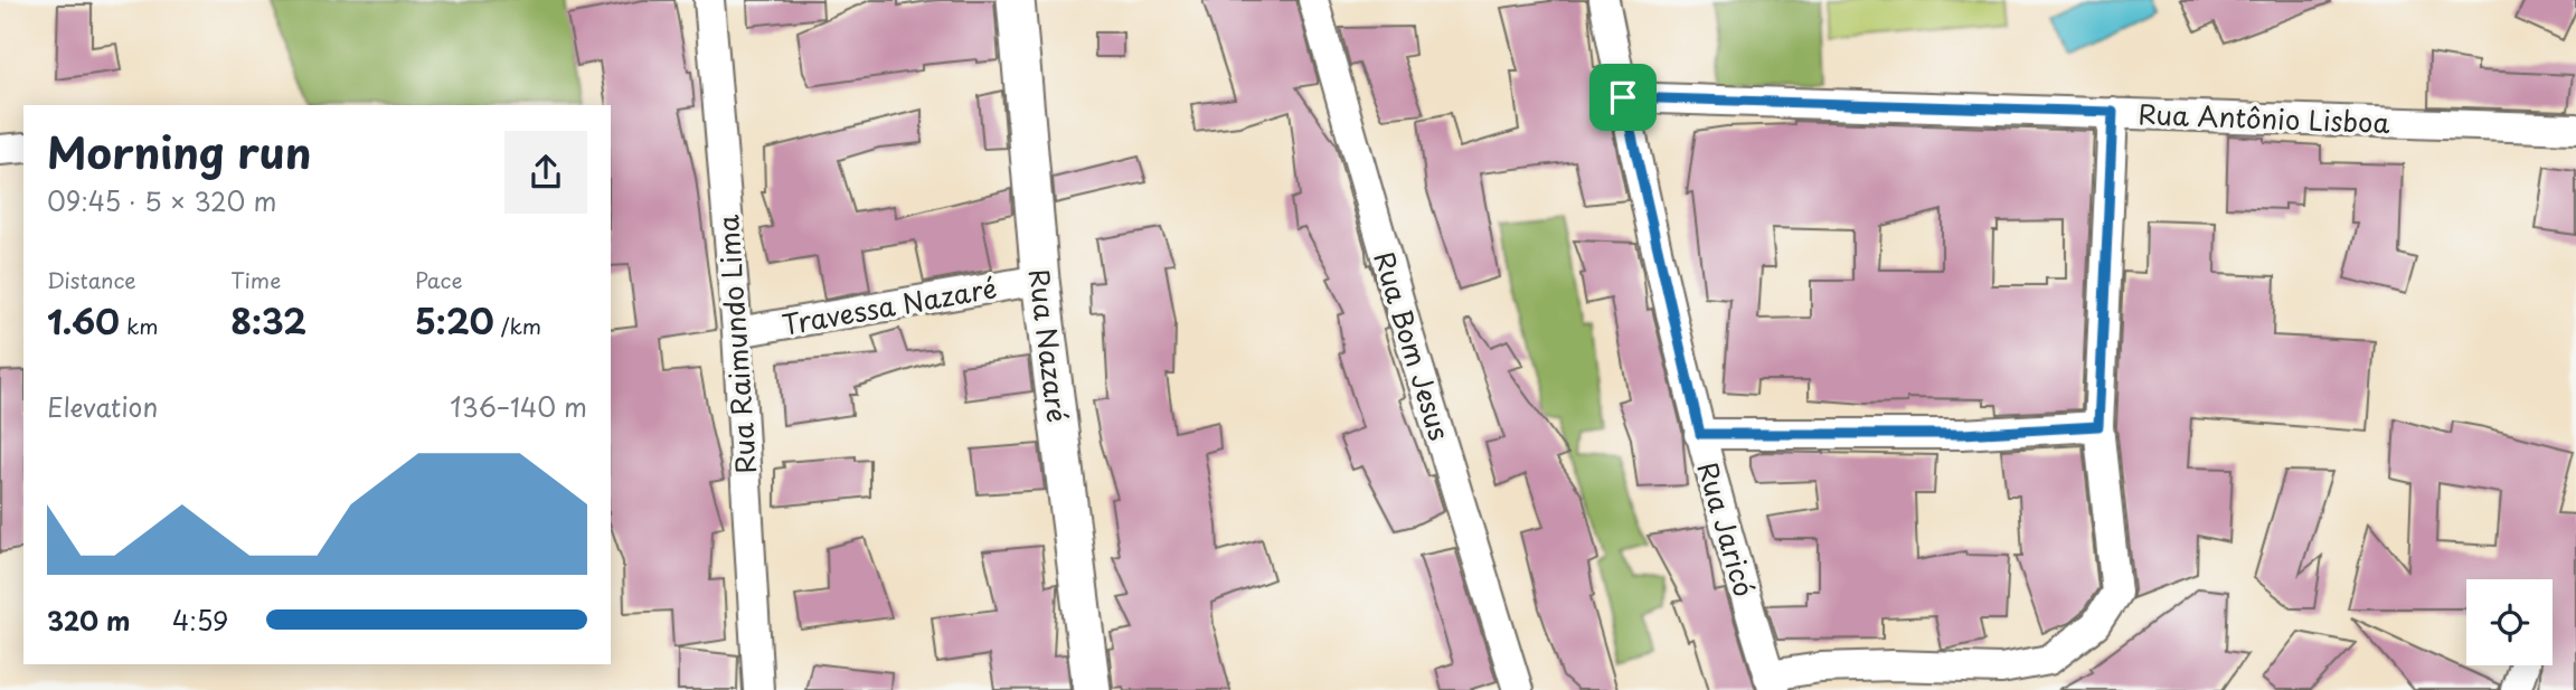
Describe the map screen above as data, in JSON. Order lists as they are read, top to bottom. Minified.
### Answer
{"streets":{"street":["Rua Antônio Lisboa","Travessa Nazaré","Rua Raimundo Lima","Rua Nazaré","Rua Bom Jesus","Rua Jaricó"]},"crossings":[["Rua Antônio Lisboa","Rua Jaricó"],["Travessa Nazaré","Rua Raimundo Lima"],["Travessa Nazaré","Rua Nazaré"]],"page":{"heading":["Morning run","09:45 · 5 × 320 m"],"stats":[["Distance","1.60 km"],["Time","8:32"],["Pace","5:20 /km"]],"chart":["Elevation","136–140 m"],"list":[{"name":"320 m","note":"4:59"}]}}
